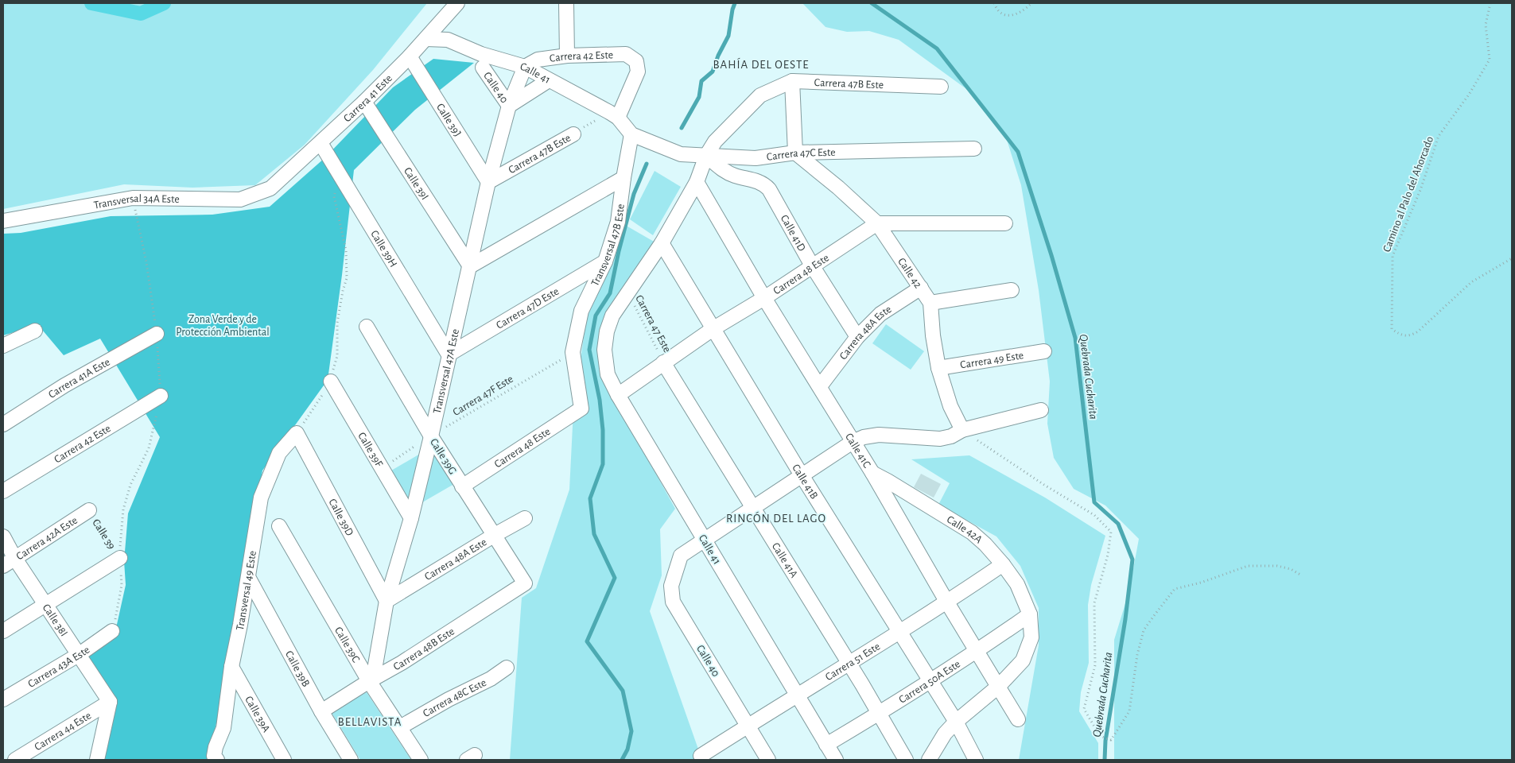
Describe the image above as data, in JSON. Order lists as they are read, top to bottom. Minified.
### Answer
{"streets":{"street":["Carrera 42 Este","Calle 41","Carrera 47B Este","Calle 40","Carrera 41 Este","Calle 39J","Carrera 47C Este","Calle 39I","Transversal 34A Este","Calle 41D","Transversal 47B Este","Calle 39H","Carrera 48 Este","Calle 42","Carrera 47D Este","Carrera 48A Este","Carrera 49 Este","Transversal 47A Este","Carrera 41A Este","Calle 39F","Calle 41C","Calle 39G","Calle 41B","Calle 39D","Calle 42A","Carrera 42A Este","Calle 41A","Transversal 49 Este","Calle 38I","Calle 39C","Carrera 48B Este","Carrera 51 Este","Carrera 43A Este","Calle 39B","Carrera 50A Este","Carrera 48C Este","Calle 39A","Carrera 44 Este"],"path":["Camino al Palo del Ahorcado","Carrera 47 Este","Carrera 47F Este","Calle 39"]},"crossings":[["Carrera 42 Este","Calle 41"],["Carrera 42 Este","Carrera 47B Este"],["Carrera 42 Este","Transversal 47A Este"],["Calle 41","Carrera 47B Este"],["Calle 41","Calle 40"],["Calle 41","Carrera 41 Este"],["Calle 41","Carrera 47C Este"],["Calle 41","Transversal 47B Este"],["Calle 41","Carrera 48 Este"],["Calle 41","Carrera 47 Este"],["Calle 41","Transversal 47A Este"],["Calle 41","Carrera 51 Este"],["Calle 41","Carrera 50A Este"],["Carrera 47B Este","Calle 39J"],["Carrera 47B Este","Carrera 47C Este"],["Carrera 47B Este","Calle 41D"],["Carrera 47B Este","Transversal 47A Este"],["Calle 40","Transversal 47A Este"],["Calle 40","Carrera 51 Este"],["Carrera 41 Este","Calle 39J"],["Carrera 41 Este","Calle 39I"],["Carrera 41 Este","Transversal 34A Este"],["Carrera 41 Este","Calle 39H"],["Calle 39J","Transversal 47A Este"],["Carrera 47C Este","Calle 41D"],["Carrera 47C Este","Transversal 47B Este"],["Carrera 47C Este","Calle 42"],["Calle 39I","Transversal 47A Este"],["Calle 41D","Carrera 48 Este"],["Calle 41D","Carrera 48A Este"],["Transversal 47B Este","Carrera 48 Este"],["Transversal 47B Este","Carrera 47D Este"],["Transversal 47B Este","Carrera 47F Este"],["Calle 39H","Carrera 47D Este"],["Calle 39H","Transversal 47A Este"],["Carrera 48 Este","Calle 42"],["Carrera 48 Este","Carrera 47 Este"],["Carrera 48 Este","Carrera 47F Este"],["Carrera 48 Este","Calle 41C"],["Carrera 48 Este","Calle 39G"],["Carrera 48 Este","Calle 41B"],["Carrera 48 Este","Calle 41A"],["Calle 42","Carrera 48A Este"],["Calle 42","Carrera 49 Este"],["Carrera 47D Este","Transversal 47A Este"],["Carrera 47 Este","Calle 41A"],["Carrera 48A Este","Transversal 47A Este"],["Carrera 48A Este","Calle 41C"],["Carrera 48A Este","Calle 39G"],["Carrera 48A Este","Calle 39D"],["Transversal 47A Este","Carrera 47F Este"],["Transversal 47A Este","Calle 39F"],["Transversal 47A Este","Calle 39G"],["Transversal 47A Este","Calle 39D"],["Transversal 47A Este","Calle 39C"],["Transversal 47A Este","Carrera 48B Este"],["Carrera 47F Este","Calle 39F"],["Carrera 47F Este","Calle 39G"],["Calle 41C","Calle 42A"],["Calle 41C","Carrera 51 Este"],["Calle 41C","Carrera 50A Este"],["Calle 39G","Carrera 48B Este"],["Calle 41B","Carrera 51 Este"],["Calle 41B","Carrera 50A Este"],["Calle 39D","Transversal 49 Este"],["Calle 42A","Carrera 51 Este"],["Calle 42A","Carrera 50A Este"],["Calle 39","Carrera 42A Este"],["Carrera 42A Este","Calle 38I"],["Calle 41A","Carrera 51 Este"],["Calle 41A","Carrera 50A Este"],["Transversal 49 Este","Calle 39B"],["Transversal 49 Este","Calle 39A"],["Calle 38I","Carrera 43A Este"],["Calle 38I","Carrera 44 Este"],["Calle 39C","Carrera 48B Este"],["Calle 39C","Carrera 48C Este"],["Carrera 48B Este","Calle 39B"]],"districts":["BAHÍA DEL OESTE","RINCÓN DEL LAGO","BELLAVISTA"],"water":["Quebrada Cucharita"],"parks":["Zona Verde y de Protección Ambiental"]}
